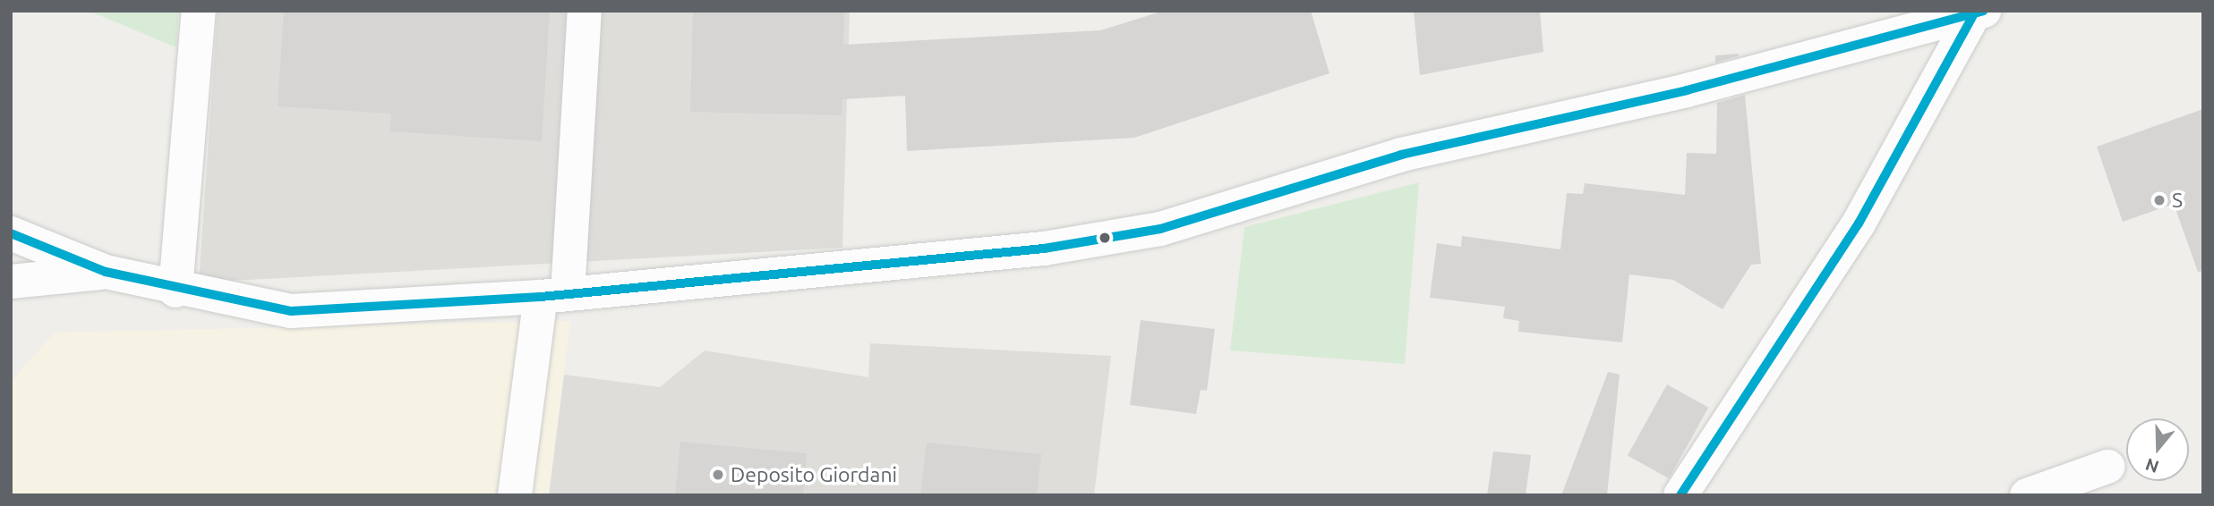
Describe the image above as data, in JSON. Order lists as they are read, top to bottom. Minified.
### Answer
{"places":["S","Deposito Giordani"],"north":"bottom"}
